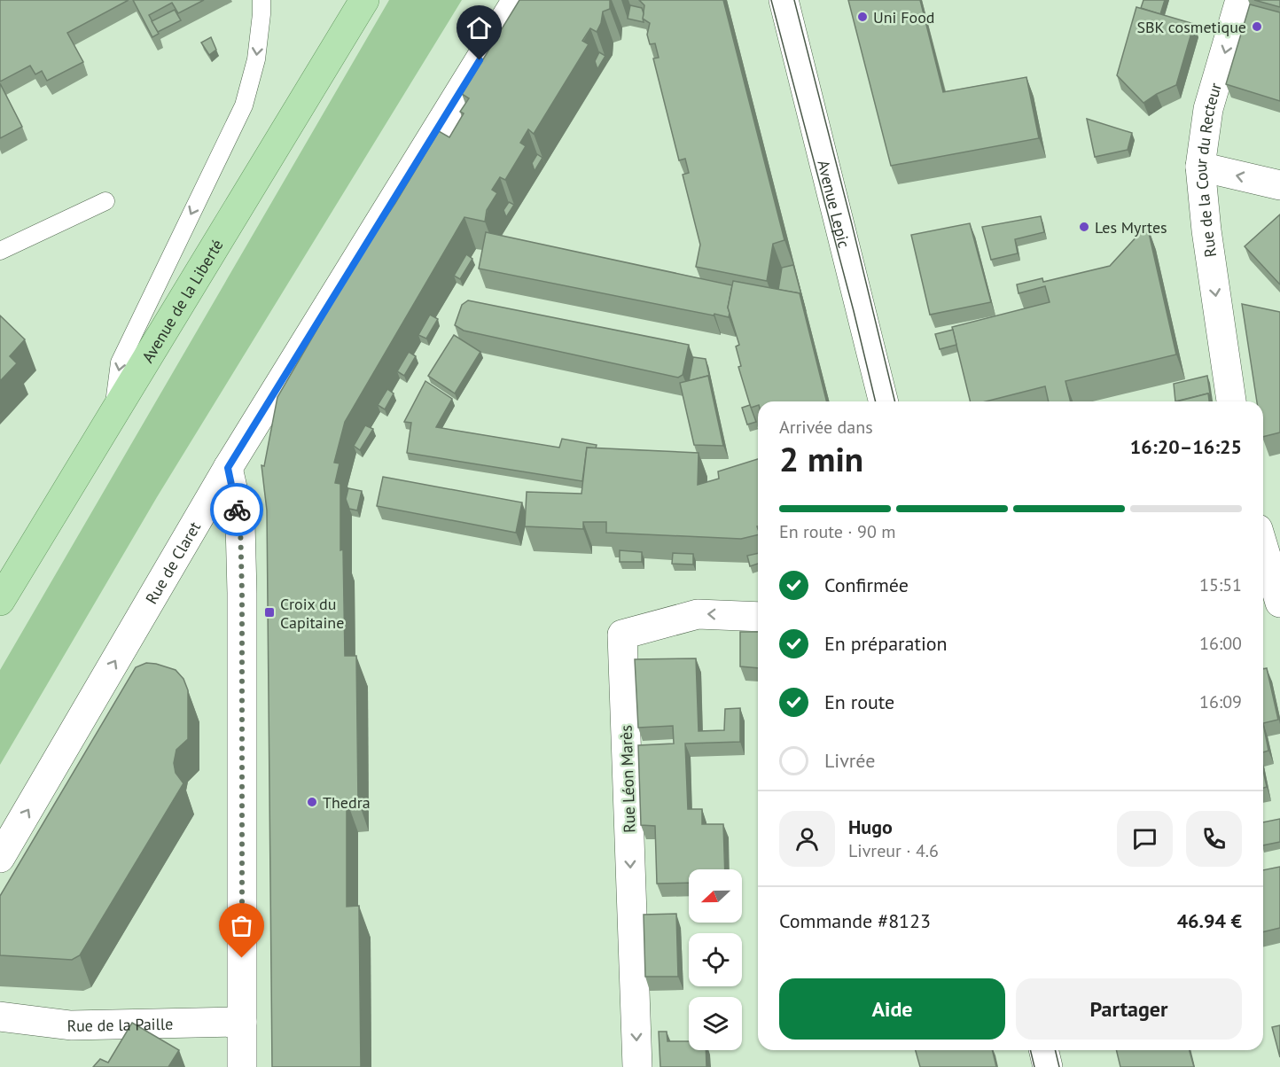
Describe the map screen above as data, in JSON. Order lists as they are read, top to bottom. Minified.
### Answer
{"streets":{"main road":["Avenue de la Liberté"],"street":["Rue de la Cour du Recteur","Avenue Lepic","Rue de Claret","Rue Léon Marès","Rue de la Paille"]},"one_way":["Rue de la Cour du Recteur","Rue de Claret","Rue Léon Marès"],"places":{"other":["Uni Food","SBK cosmetique","Les Myrtes","Thedra"],"transit":["Croix du Capitaine"]},"north":"left","page":{"heading":["2 min","Arrivée dans","16:20–16:25"],"panel":["Hugo","Livreur · 4.6","Commande #8123","46.94 €"],"bar":"En route · 90 m","list":[["Confirmée","15:51"],["En préparation","16:00"],["En route","16:09"],"Livrée"],"buttons":["Aide","Partager"]}}
